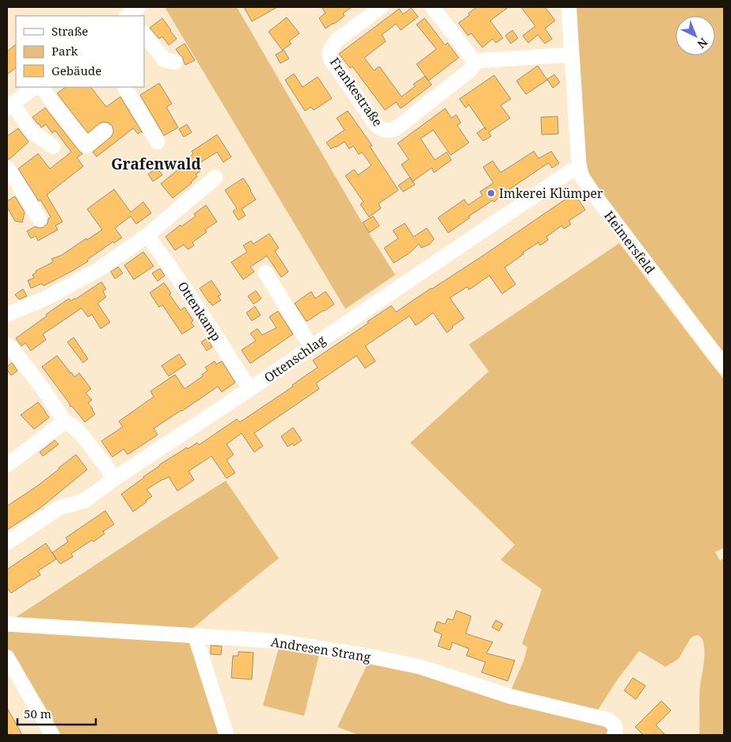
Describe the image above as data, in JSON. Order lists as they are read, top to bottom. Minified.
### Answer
{"streets":{"street":["Frankestraße","Heimersfeld","Ottenkamp","Ottenschlag","Andresen Strang"]},"crossings":[["Heimersfeld","Ottenschlag"],["Ottenkamp","Ottenschlag"]],"districts":["Grafenwald"],"places":["Imkerei Klümper"],"legend":["Straße","Park","Gebäude"],"scale_bar":"50 m","north":"bottom right"}
